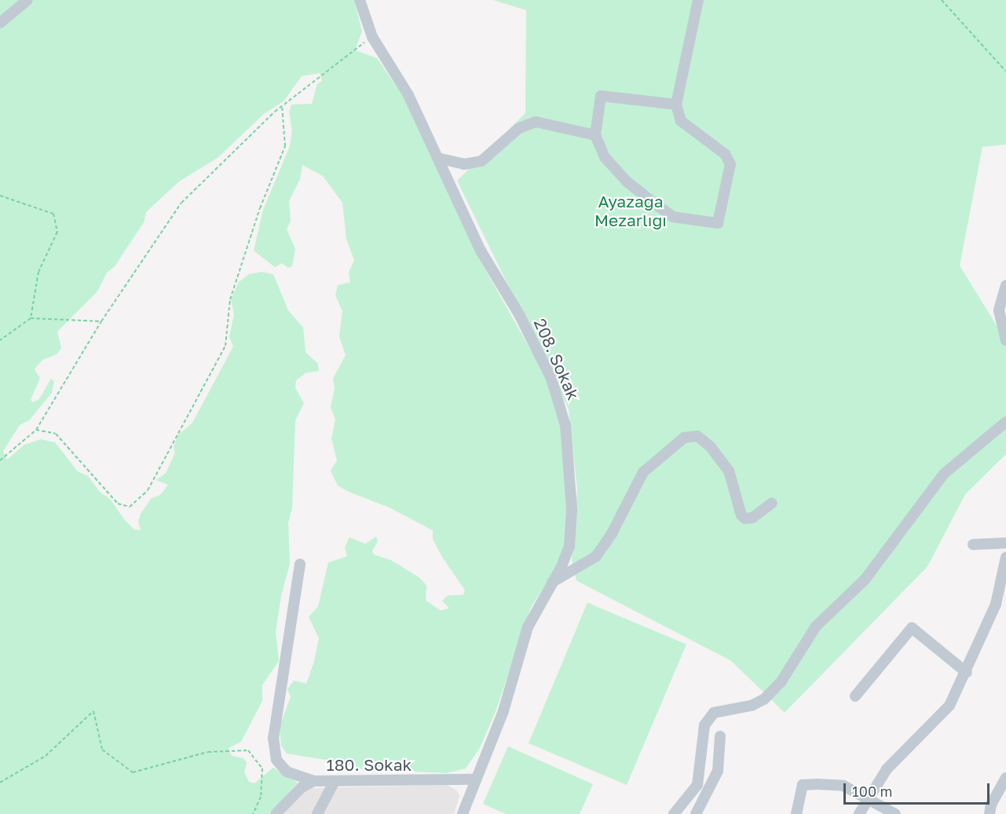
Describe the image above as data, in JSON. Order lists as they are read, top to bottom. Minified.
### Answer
{"streets":{"street":["208. Sokak","180. Sokak"]},"crossings":[["208. Sokak","180. Sokak"]],"parks":["Ayazağa Mezarlığı"],"scale_bar":"100 m"}
